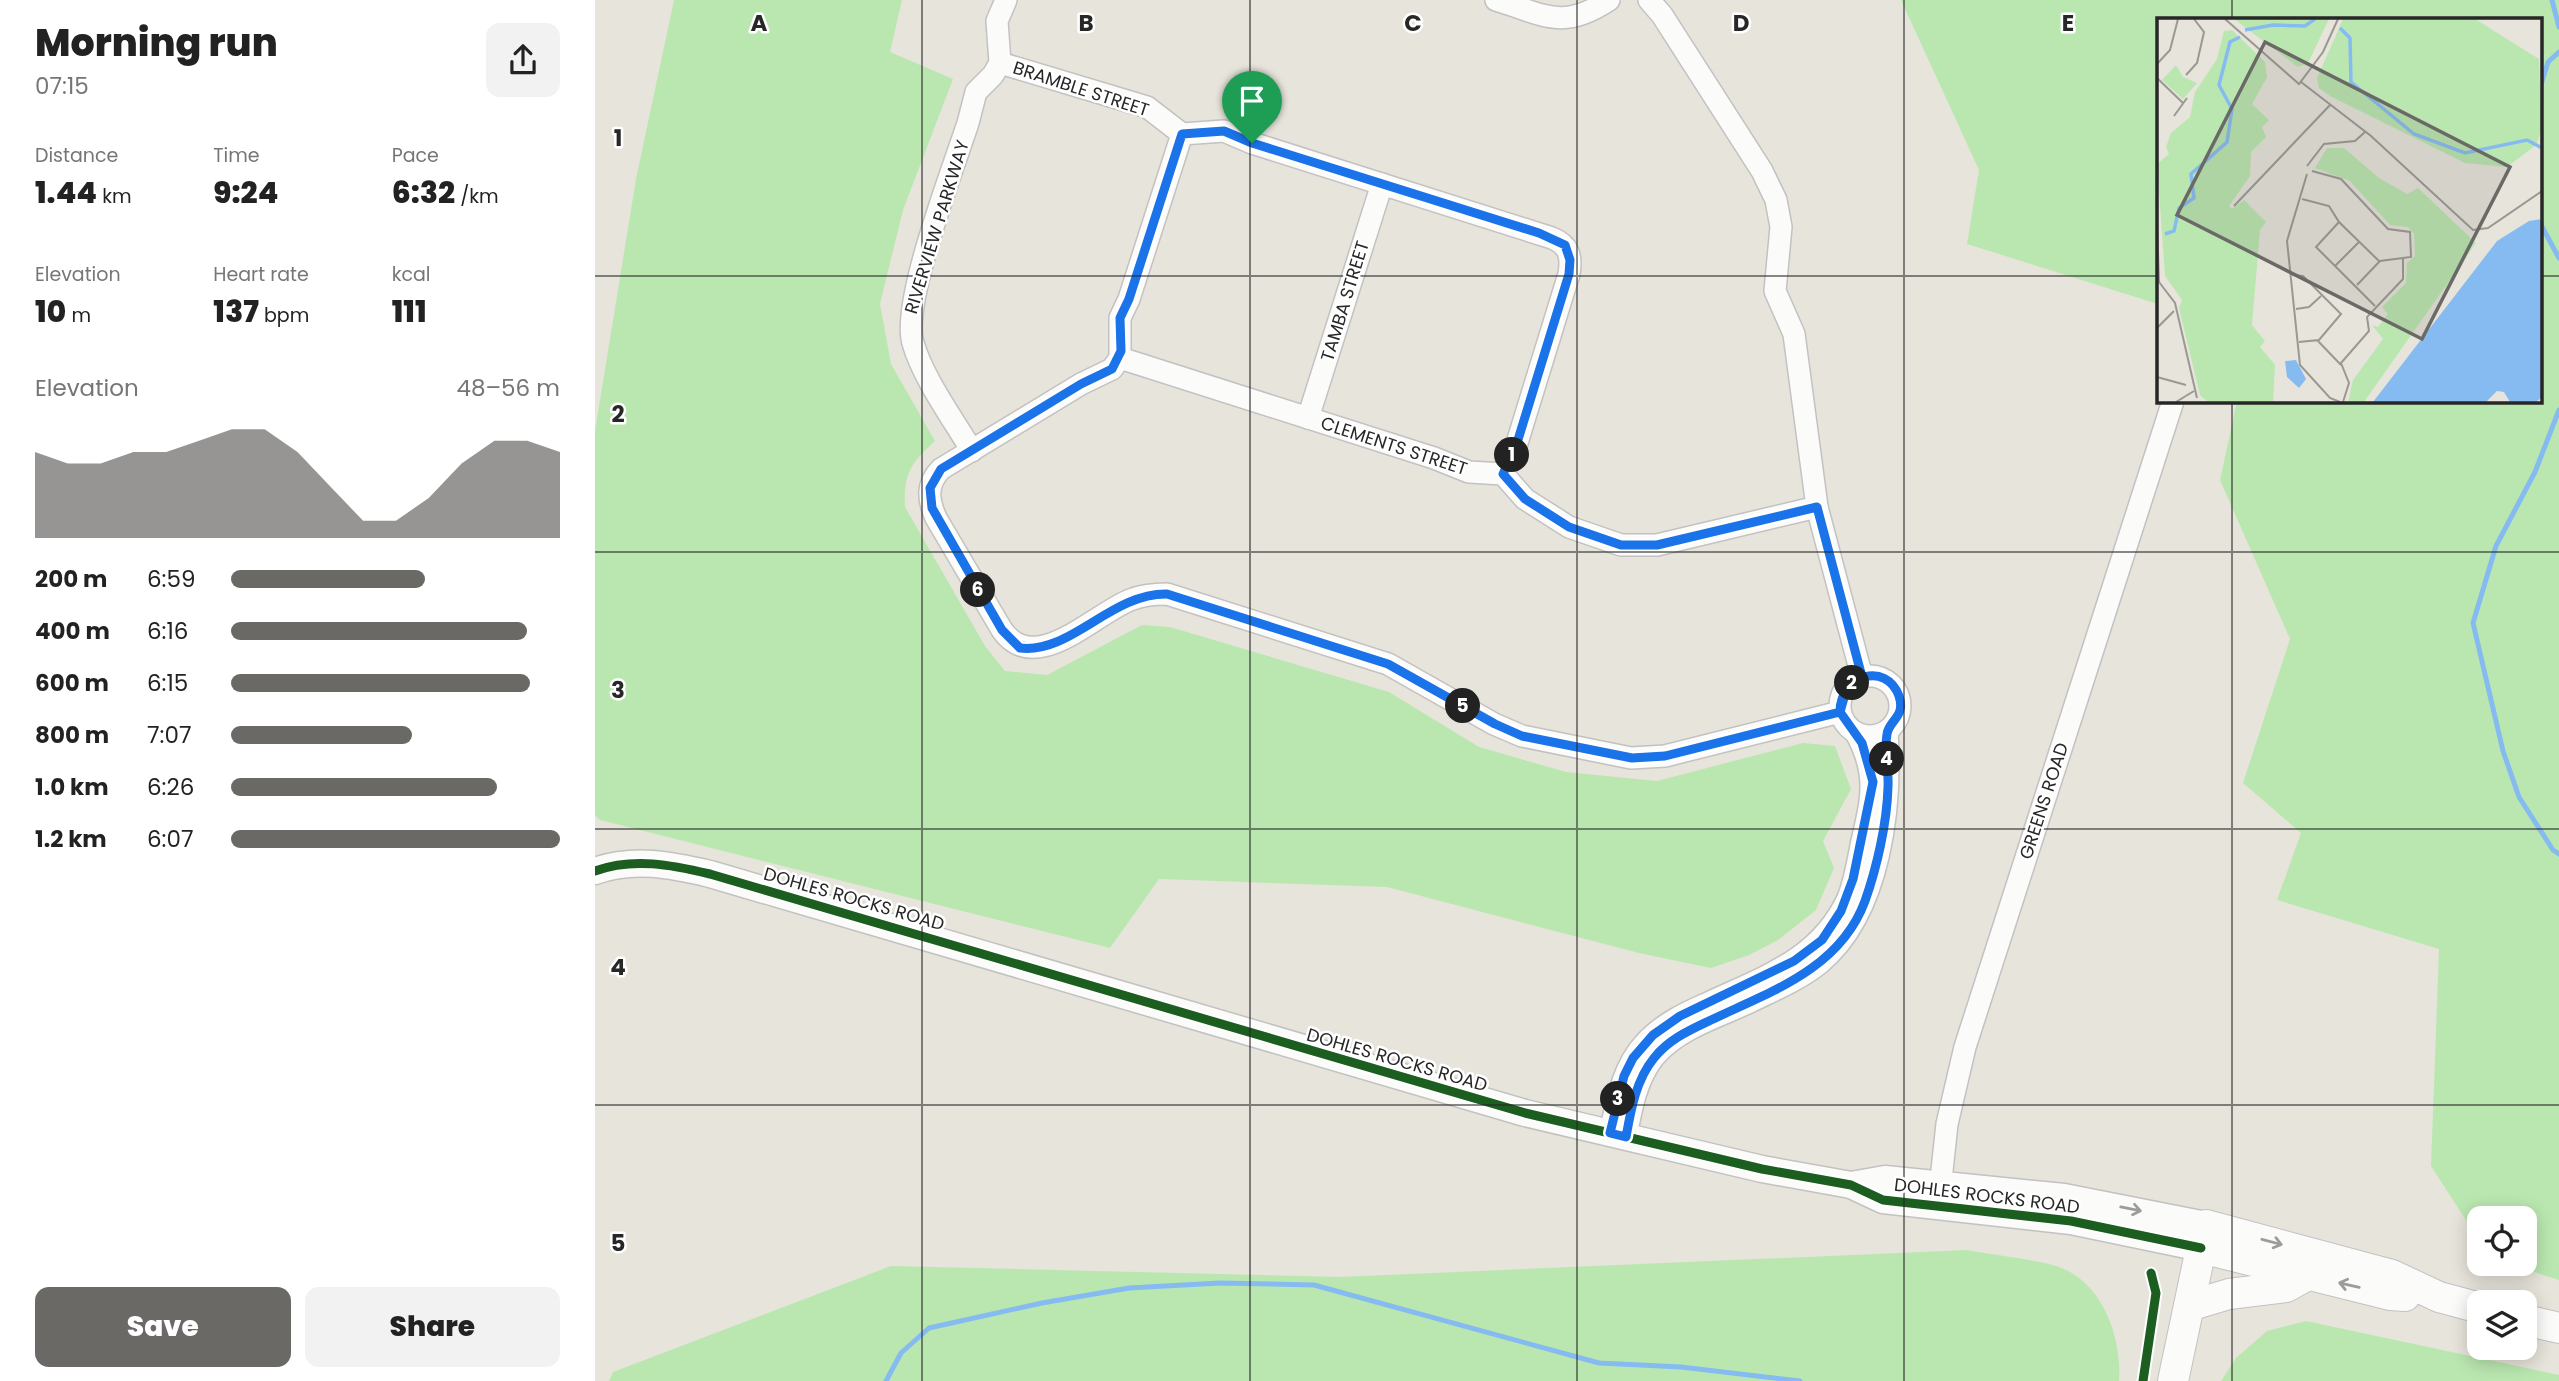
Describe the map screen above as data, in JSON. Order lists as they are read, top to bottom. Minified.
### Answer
{"streets":{"main road":["DOHLES ROCKS ROAD"],"street":["BRAMBLE STREET","RIVERVIEW PARKWAY","TAMBA STREET","CLEMENTS STREET","GREENS ROAD"]},"crossings":[["BRAMBLE STREET","RIVERVIEW PARKWAY"],["TAMBA STREET","CLEMENTS STREET"],["GREENS ROAD","DOHLES ROCKS ROAD"]],"page":{"heading":["Morning run","07:15"],"stats":[["Distance","1.44 km"],["Time","9:24"],["Pace","6:32 /km"],["Elevation","10 m"],["Heart rate","137 bpm"],["kcal","111"]],"chart":["Elevation","48–56 m"],"pins":["1","6","2","5","4","3"],"list":[{"name":"200 m","note":"6:59"},{"name":"400 m","note":"6:16"},{"name":"600 m","note":"6:15"},{"name":"800 m","note":"7:07"},{"name":"1.0 km","note":"6:26"},{"name":"1.2 km","note":"6:07"}],"buttons":["Save","Share"]},"grid":{"columns":["A","B","C","D","E"],"rows":["1","2","3","4","5"]}}
